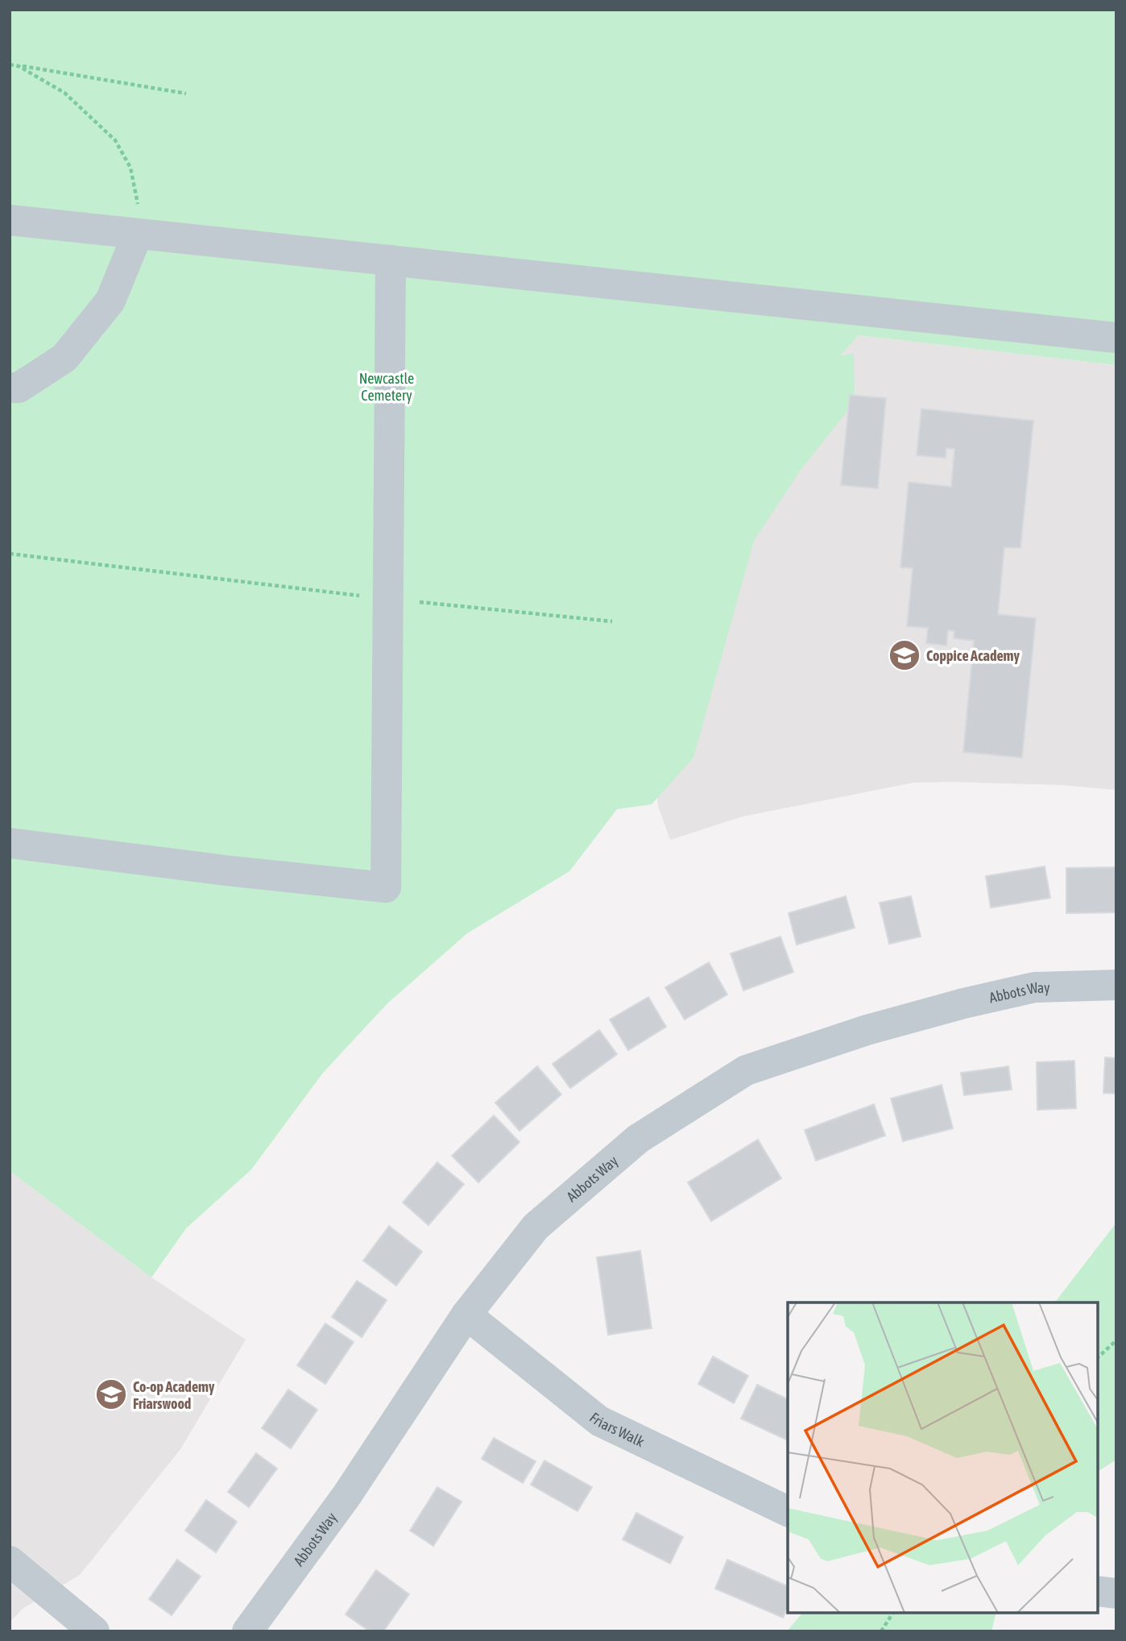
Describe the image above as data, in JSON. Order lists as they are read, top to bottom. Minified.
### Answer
{"streets":{"street":["Abbots Way","Friars Walk"]},"crossings":[["Abbots Way","Friars Walk"]],"parks":["Newcastle Cemetery"],"places":{"school or university":["Coppice Academy","Co-op Academy Friarswood"]}}
